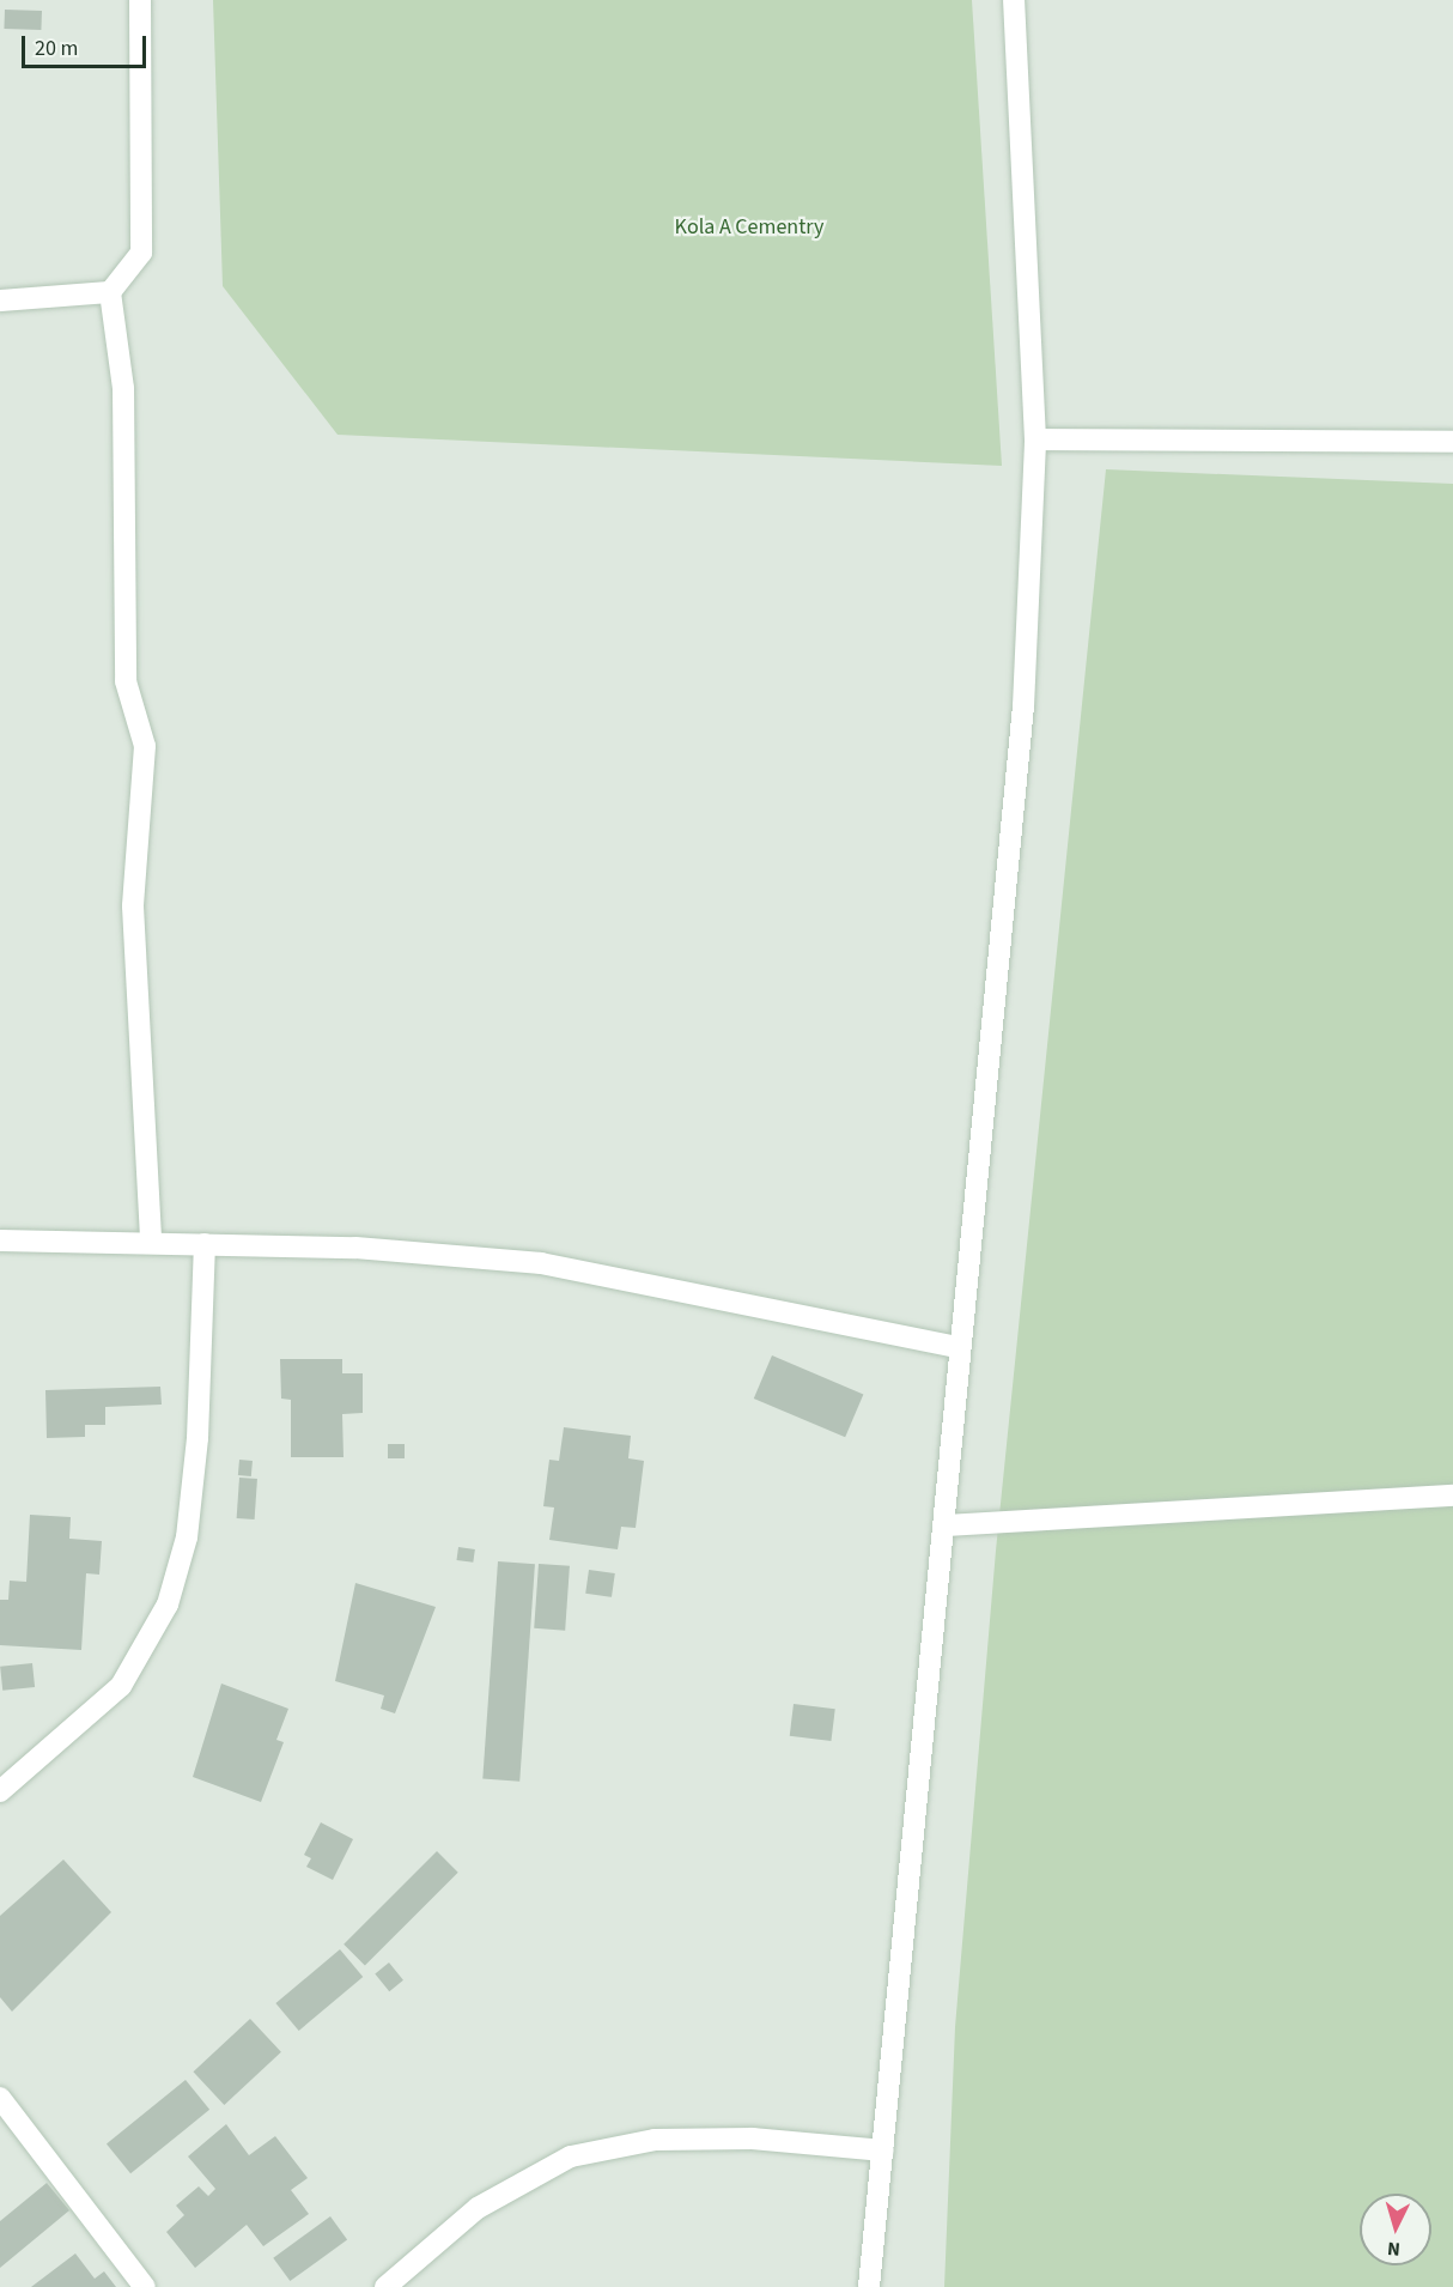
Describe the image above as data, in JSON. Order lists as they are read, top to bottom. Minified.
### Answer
{"parks":["Kola A Cementry"],"scale_bar":"20 m","north":"bottom"}
